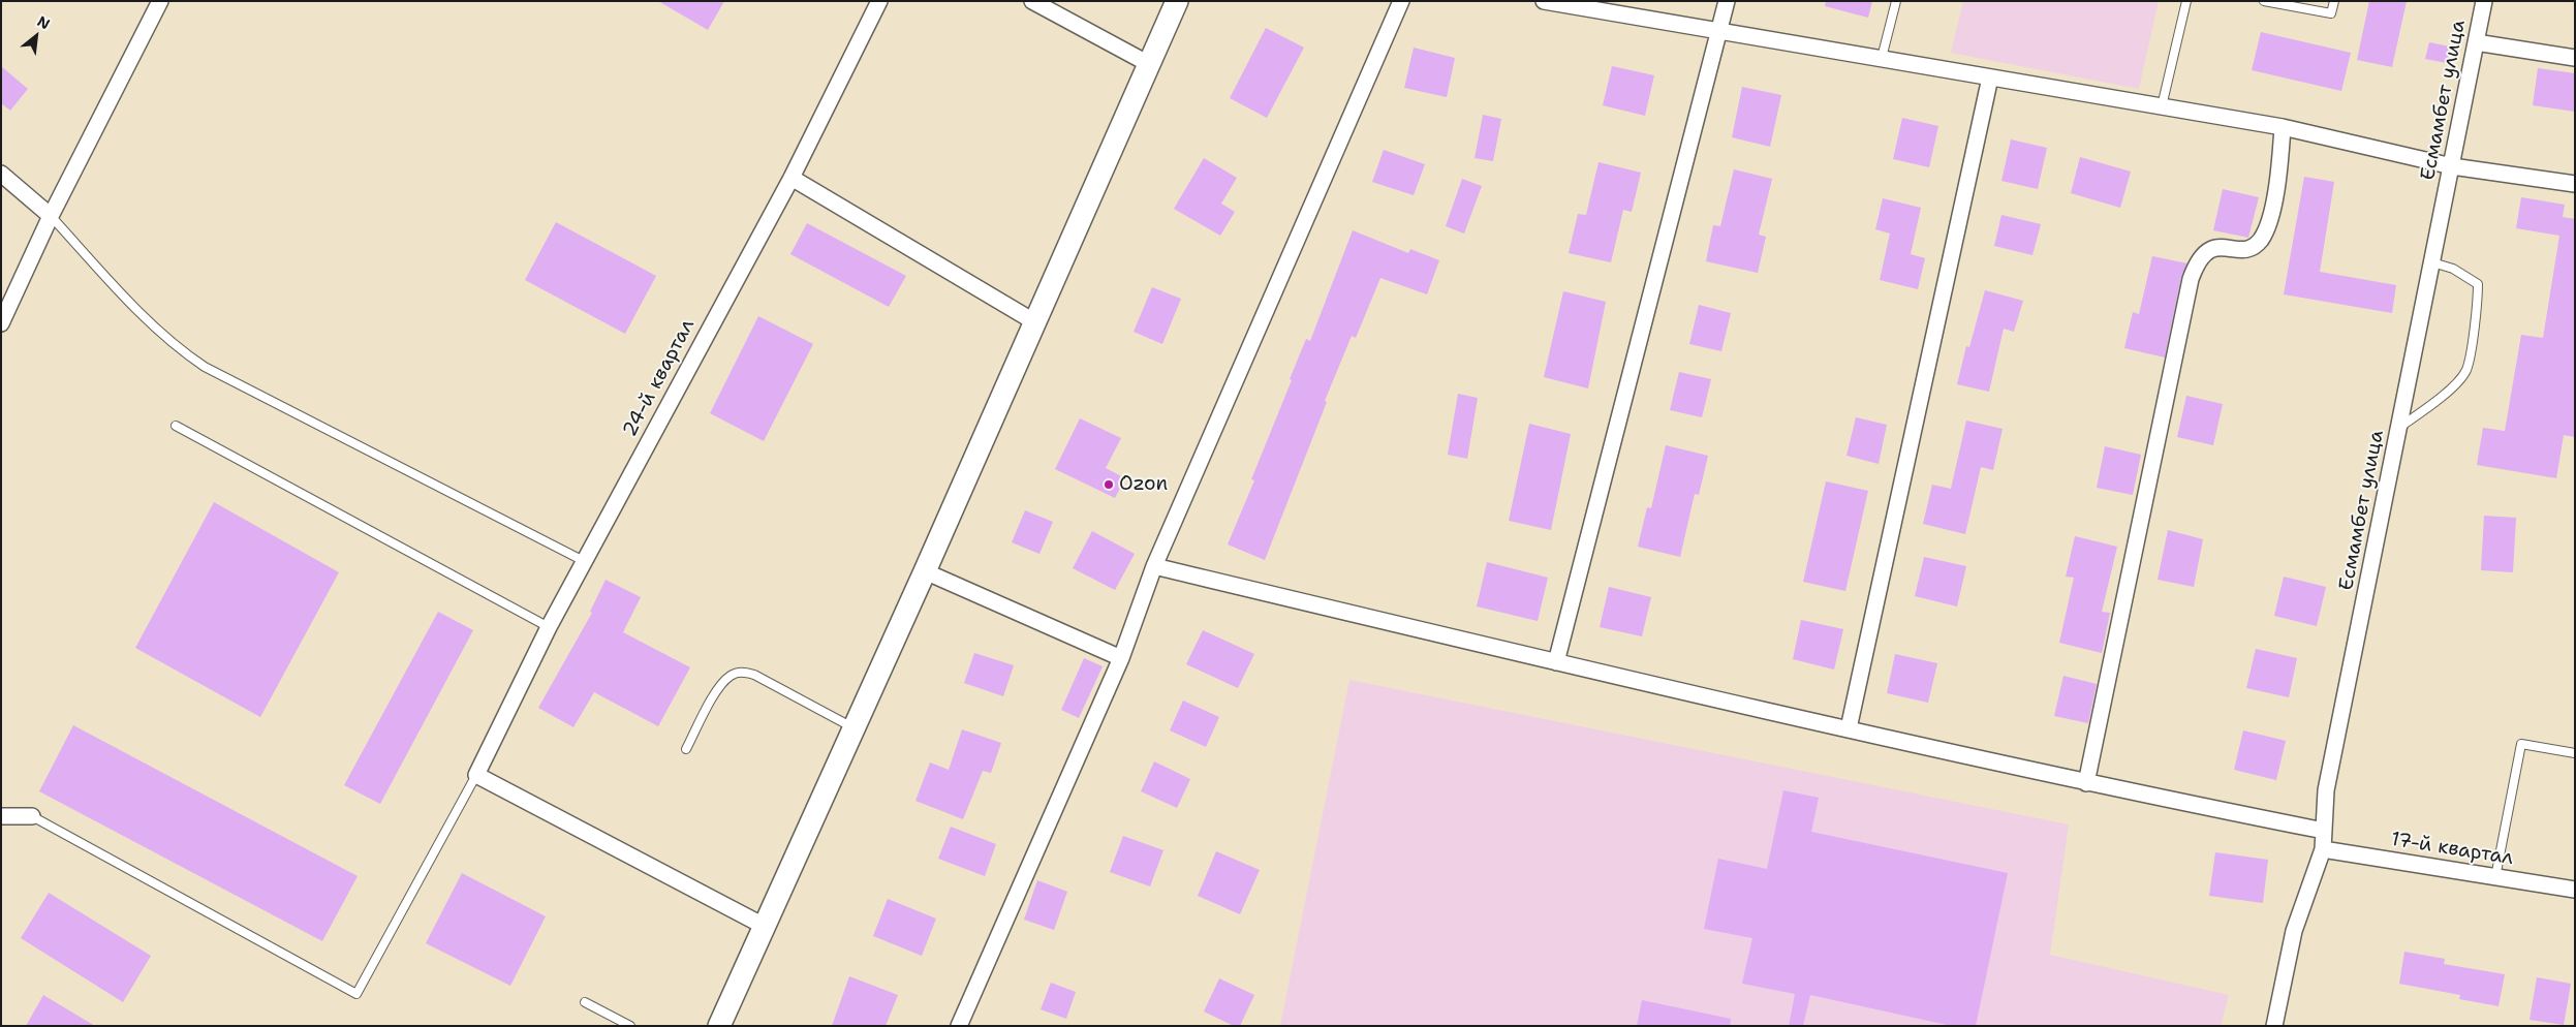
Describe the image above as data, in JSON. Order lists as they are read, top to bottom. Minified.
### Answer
{"streets":{"street":["Есмамбет улица","24-й квартал","17-й квартал"]},"crossings":[["Есмамбет улица","17-й квартал"]],"places":["Ozon"],"north":"top right"}
